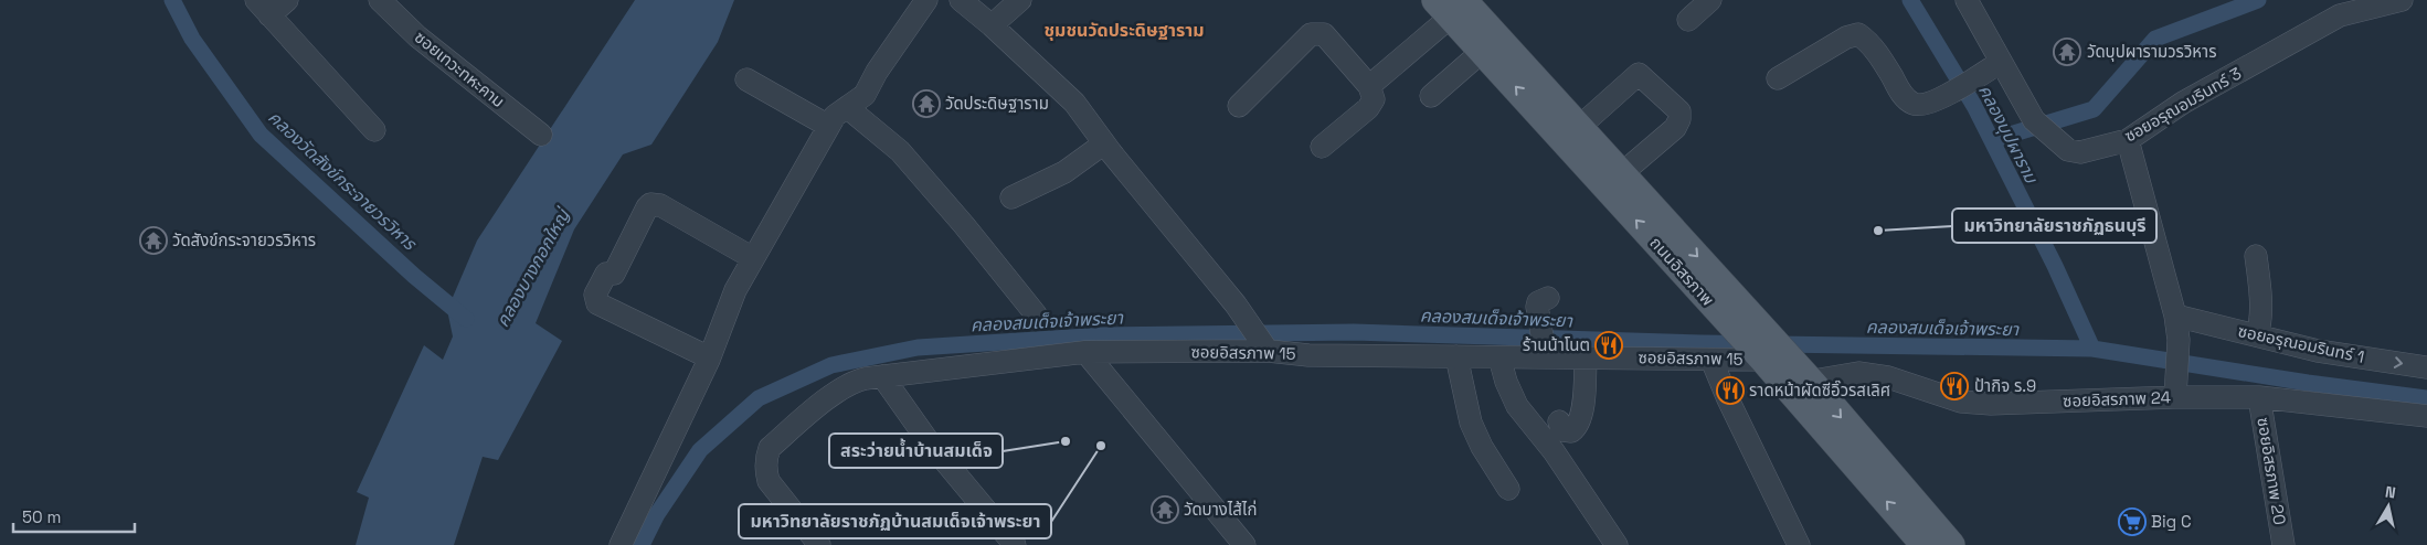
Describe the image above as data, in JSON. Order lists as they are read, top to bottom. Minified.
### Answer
{"streets":{"main road":["ถนนอิสรภาพ"],"street":["ซอยเทวะทหะคาม","ซอยอรุณอมรินทร์ 3","ซอยอรุณอมรินทร์ 1","ซอยอิสรภาพ 15","ซอยอิสรภาพ 24","ซอยอิสรภาพ 20"]},"crossings":[["ถนนอิสรภาพ","ซอยอิสรภาพ 15"],["ซอยอิสรภาพ 24","ซอยอิสรภาพ 20"]],"one_way":["ซอยอรุณอมรินทร์ 1"],"districts":["ชุมชนวัดประดิษฐาราม"],"water":["คลองบุปผาราม","คลองวัดสังข์กระจายวรวิหาร","คลองบางกอกใหญ่","คลองสมเด็จเจ้าพระยา"],"places":{"temple":["วัดบุปผารามวรวิหาร","วัดประดิษฐาราม","วัดสังข์กระจายวรวิหาร","วัดบางไส้ไก่"],"other":["มหาวิทยาลัยราชภัฏธนบุรี","สระว่ายน้ำบ้านสมเด็จ","มหาวิทยาลัยราชภัฏบ้านสมเด็จเจ้าพระยา"],"restaurant":["ร้านน้าโนต","ป้ากิจ ร.9","ราดหน้าผัดซีอิ๊วรสเลิศ"],"supermarket":["Big C"]},"scale_bar":"50 m","north":"top"}
